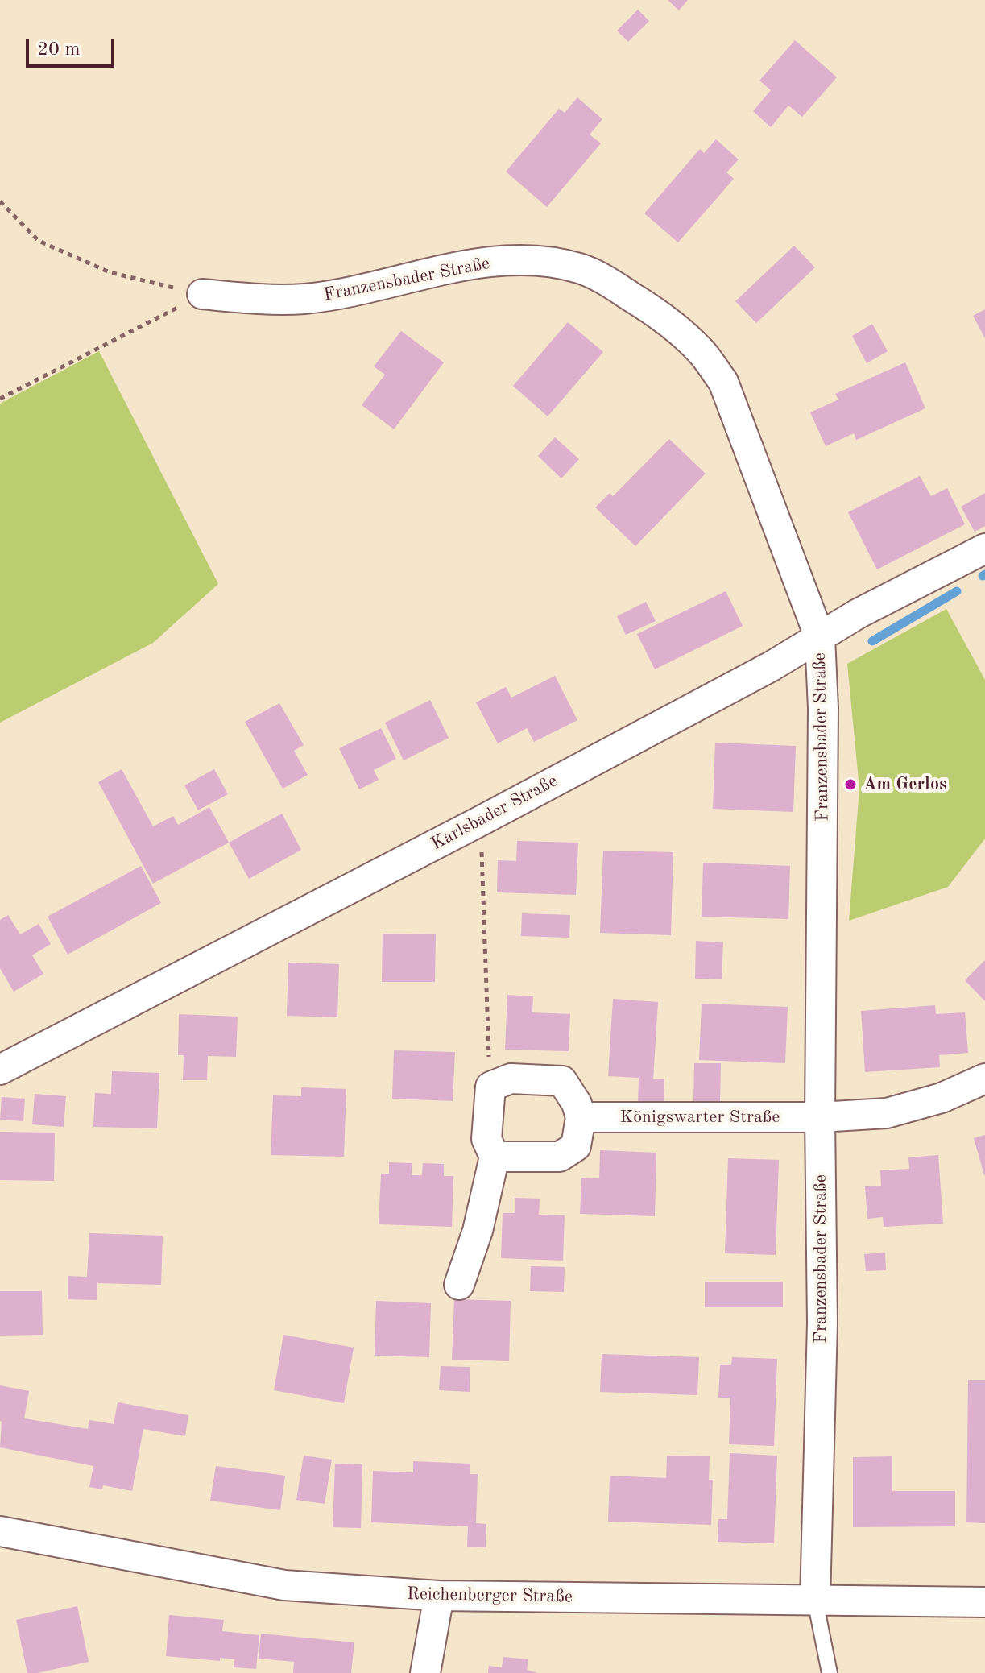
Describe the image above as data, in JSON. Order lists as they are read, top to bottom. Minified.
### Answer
{"streets":{"street":["Franzensbader Straße","Karlsbader Straße","Königswarter Straße","Reichenberger Straße"]},"crossings":[["Franzensbader Straße","Karlsbader Straße"],["Franzensbader Straße","Königswarter Straße"],["Franzensbader Straße","Reichenberger Straße"]],"places":["Am Gerlos"],"scale_bar":"20 m"}
